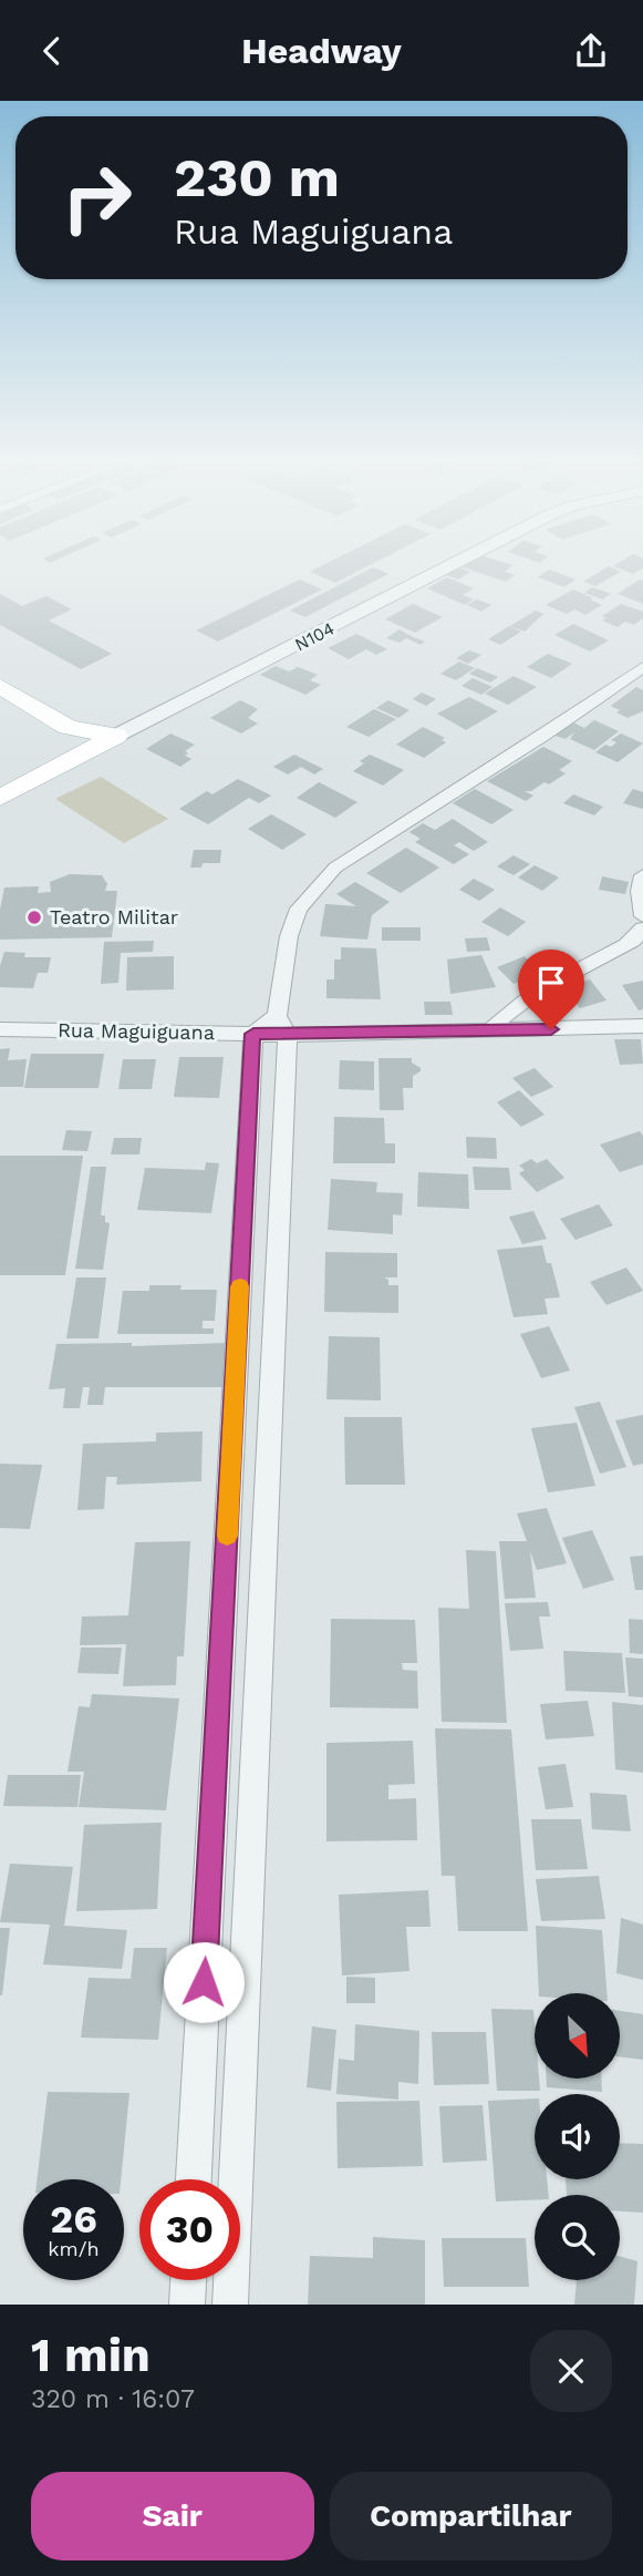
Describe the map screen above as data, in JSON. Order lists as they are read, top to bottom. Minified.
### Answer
{"streets":{"main road":["N104"],"street":["Rua Maguiguana"]},"places":["Teatro Militar"],"north":"bottom right","page":{"header":"Headway","turn":["230 m","Rua Maguiguana"],"speed":"26 km/h","limit":"30","heading":["1 min","320 m · 16:07"],"buttons":["Sair","Compartilhar"]}}
